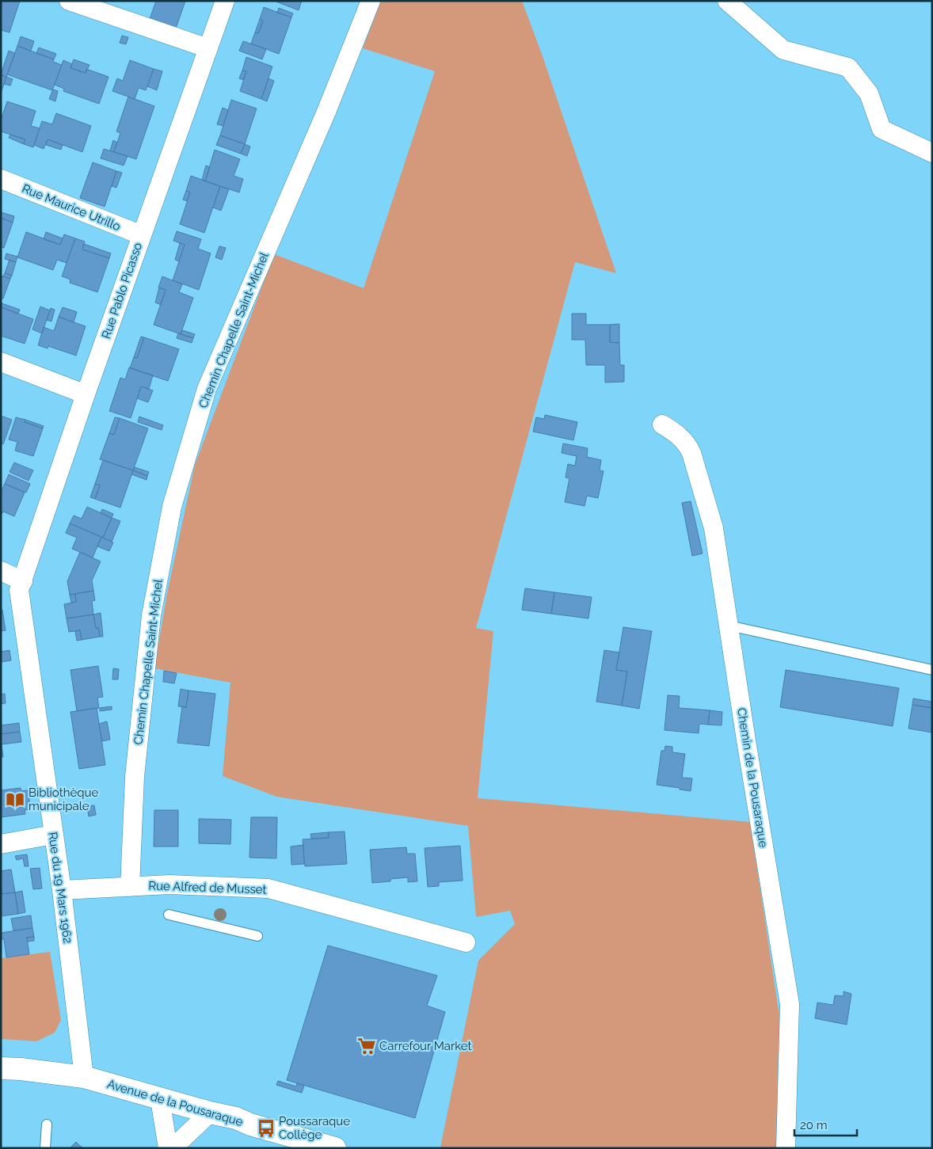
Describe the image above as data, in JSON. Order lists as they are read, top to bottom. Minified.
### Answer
{"streets":{"street":["Rue Maurice Utrillo","Rue Pablo Picasso","Chemin Chapelle Saint-Michel","Chemin de la Pousaraque","Rue du 19 Mars 1962","Rue Alfred de Musset","Avenue de la Pousaraque"]},"crossings":[["Rue Maurice Utrillo","Rue Pablo Picasso"],["Rue Pablo Picasso","Rue du 19 Mars 1962"],["Chemin Chapelle Saint-Michel","Rue Alfred de Musset"],["Rue du 19 Mars 1962","Rue Alfred de Musset"],["Rue du 19 Mars 1962","Avenue de la Pousaraque"]],"places":{"library":["Bibliothèque municipale"],"supermarket":["Carrefour Market"],"bus stop":["Poussaraque Collège"]},"scale_bar":"20 m"}
